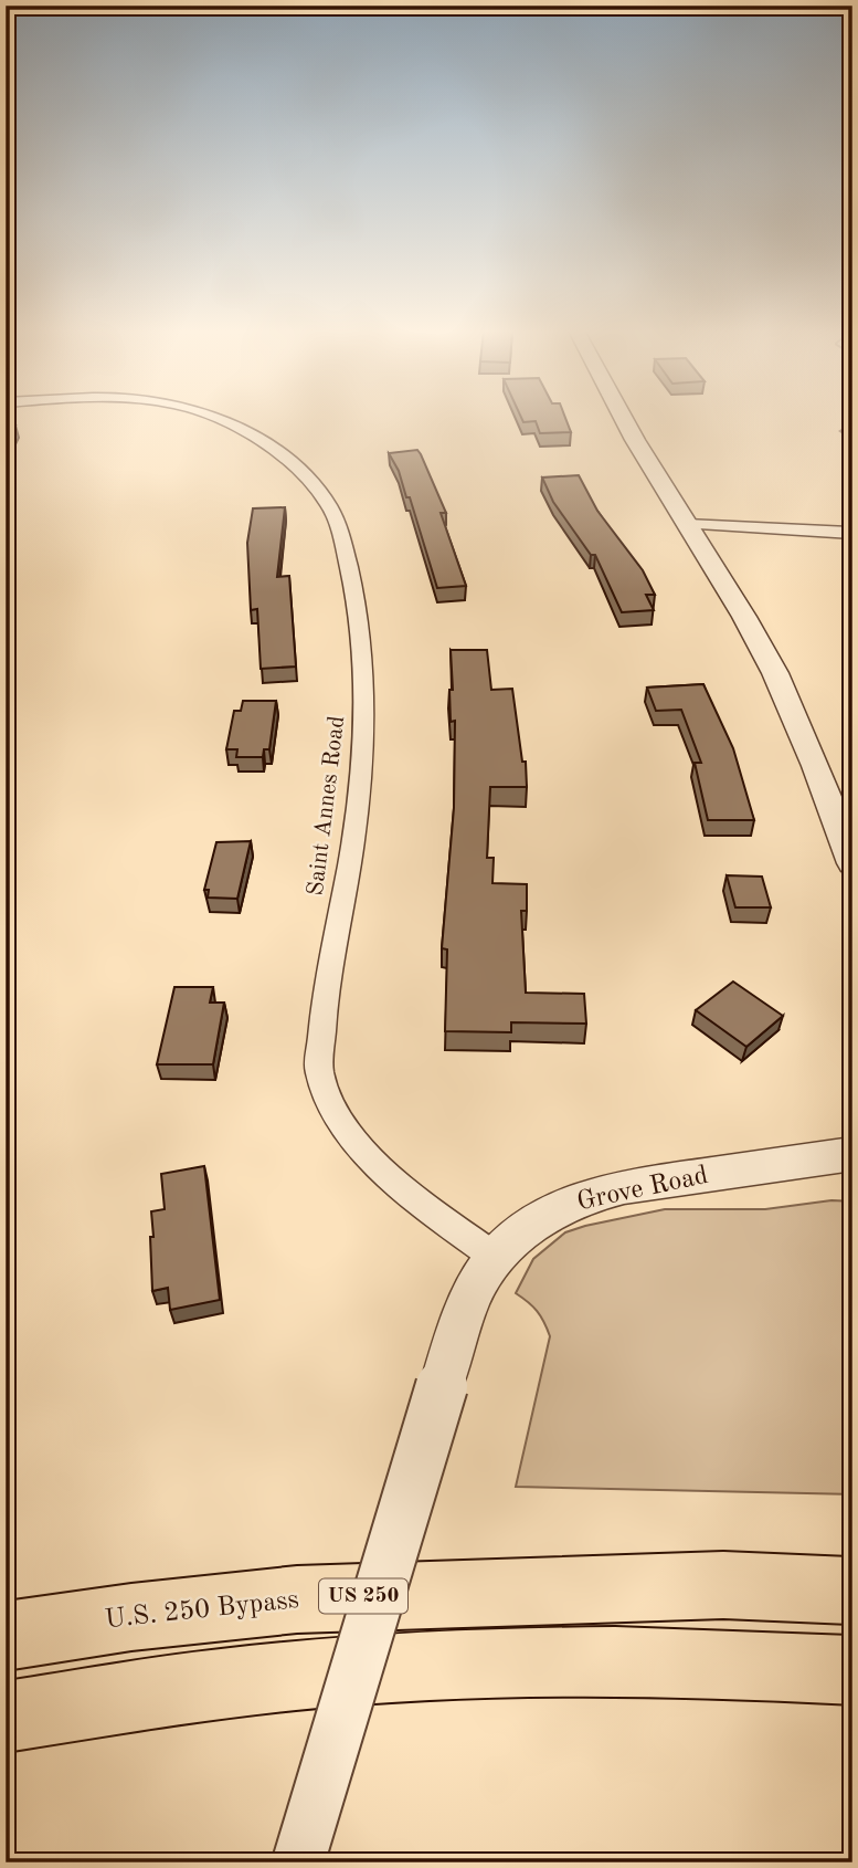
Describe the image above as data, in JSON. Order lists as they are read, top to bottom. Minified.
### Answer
{"streets":{"highway":["US 250","U.S. 250 Bypass"],"street":["Saint Annes Road","Grove Road"]},"crossings":[["Saint Annes Road","Grove Road"]]}
